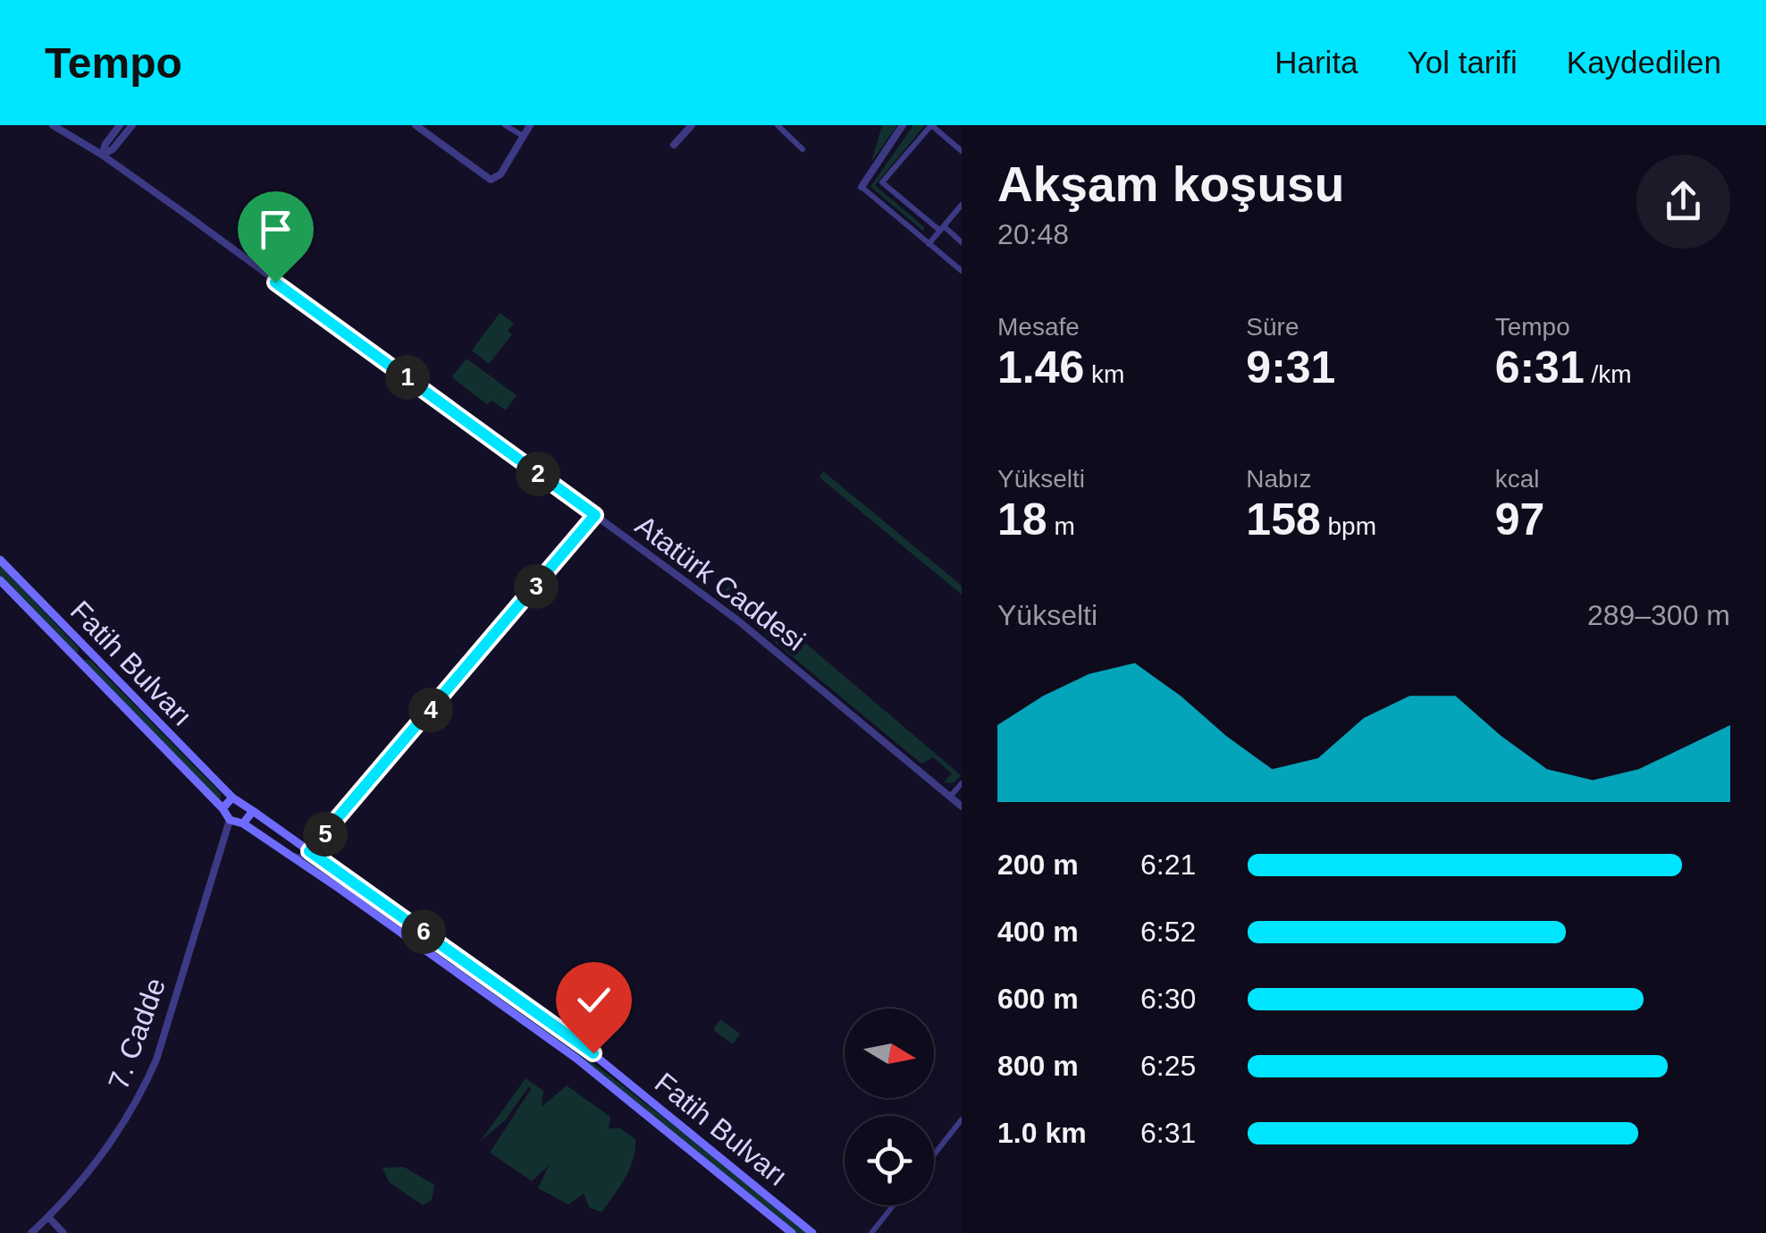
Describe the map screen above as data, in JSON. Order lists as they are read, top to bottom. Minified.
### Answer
{"streets":{"main road":["Fatih Bulvarı"],"street":["Atatürk Caddesi","7. Cadde"]},"crossings":[["Fatih Bulvarı","7. Cadde"]],"north":"right","page":{"header":"Tempo","nav":["Harita","Yol tarifi","Kaydedilen"],"heading":["Akşam koşusu","20:48"],"stats":[["Mesafe","1.46 km"],["Süre","9:31"],["Tempo","6:31 /km"],["Yükselti","18 m"],["Nabız","158 bpm"],["kcal","97"]],"pins":["1","2","3","4","5","6"],"chart":["Yükselti","289–300 m"],"list":[{"name":"200 m","note":"6:21"},{"name":"400 m","note":"6:52"},{"name":"600 m","note":"6:30"},{"name":"800 m","note":"6:25"},{"name":"1.0 km","note":"6:31"}]}}
